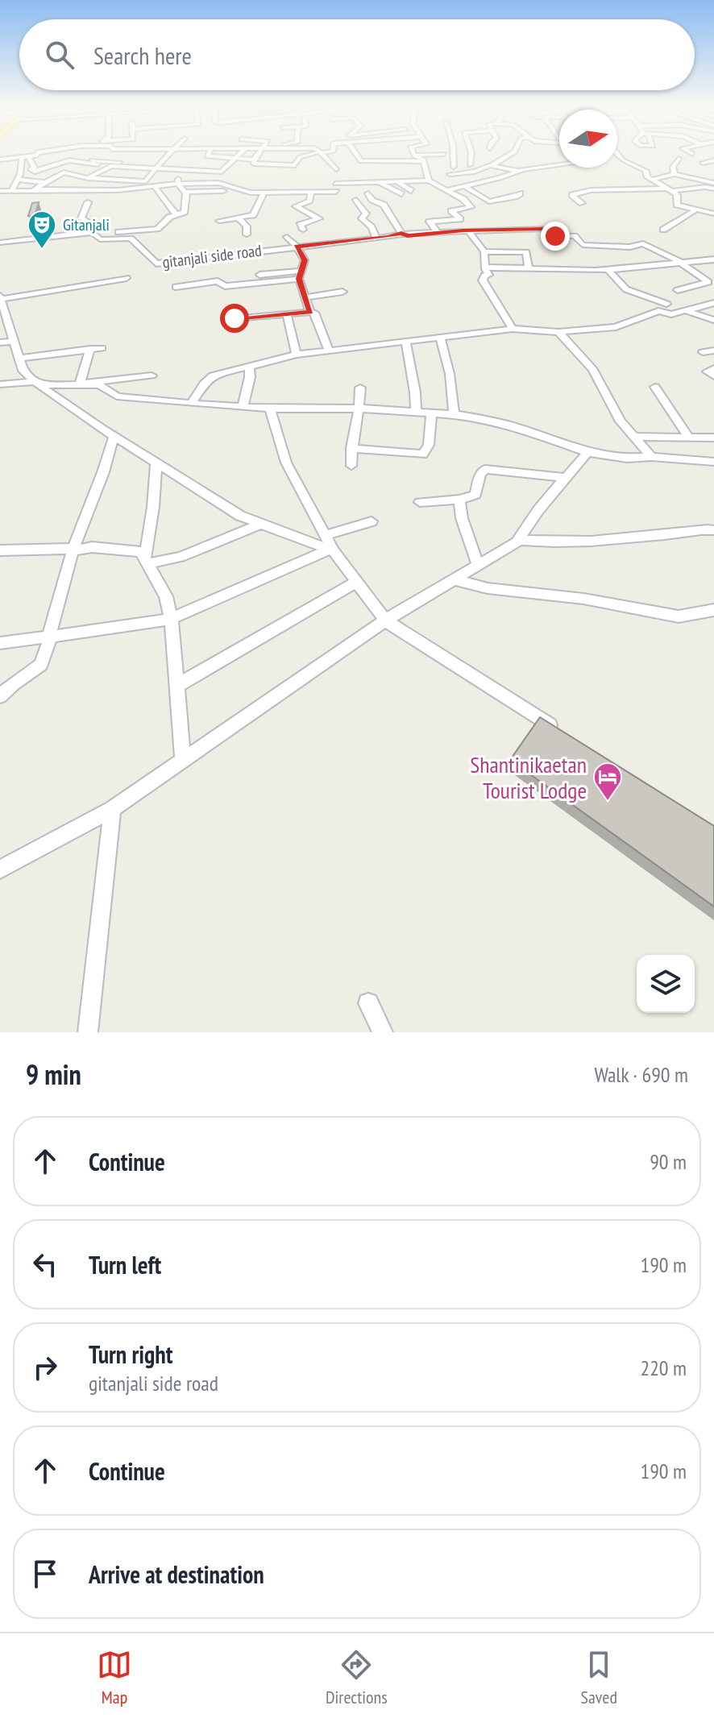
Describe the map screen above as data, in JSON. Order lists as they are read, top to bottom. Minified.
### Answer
{"streets":{"street":["gitanjali side road"]},"places":{"theatre":["Gitanjali"],"hotel":["Shantinikaetan Tourist Lodge"]},"north":"right","page":{"search":"Search here","heading":["9 min","Walk · 690 m"],"list":[["Continue","90 m"],["Turn left","190 m"],["Turn right","gitanjali side road","220 m"],["Continue","190 m"],"Arrive at destination"],"nav":["Map","Directions","Saved"]}}
